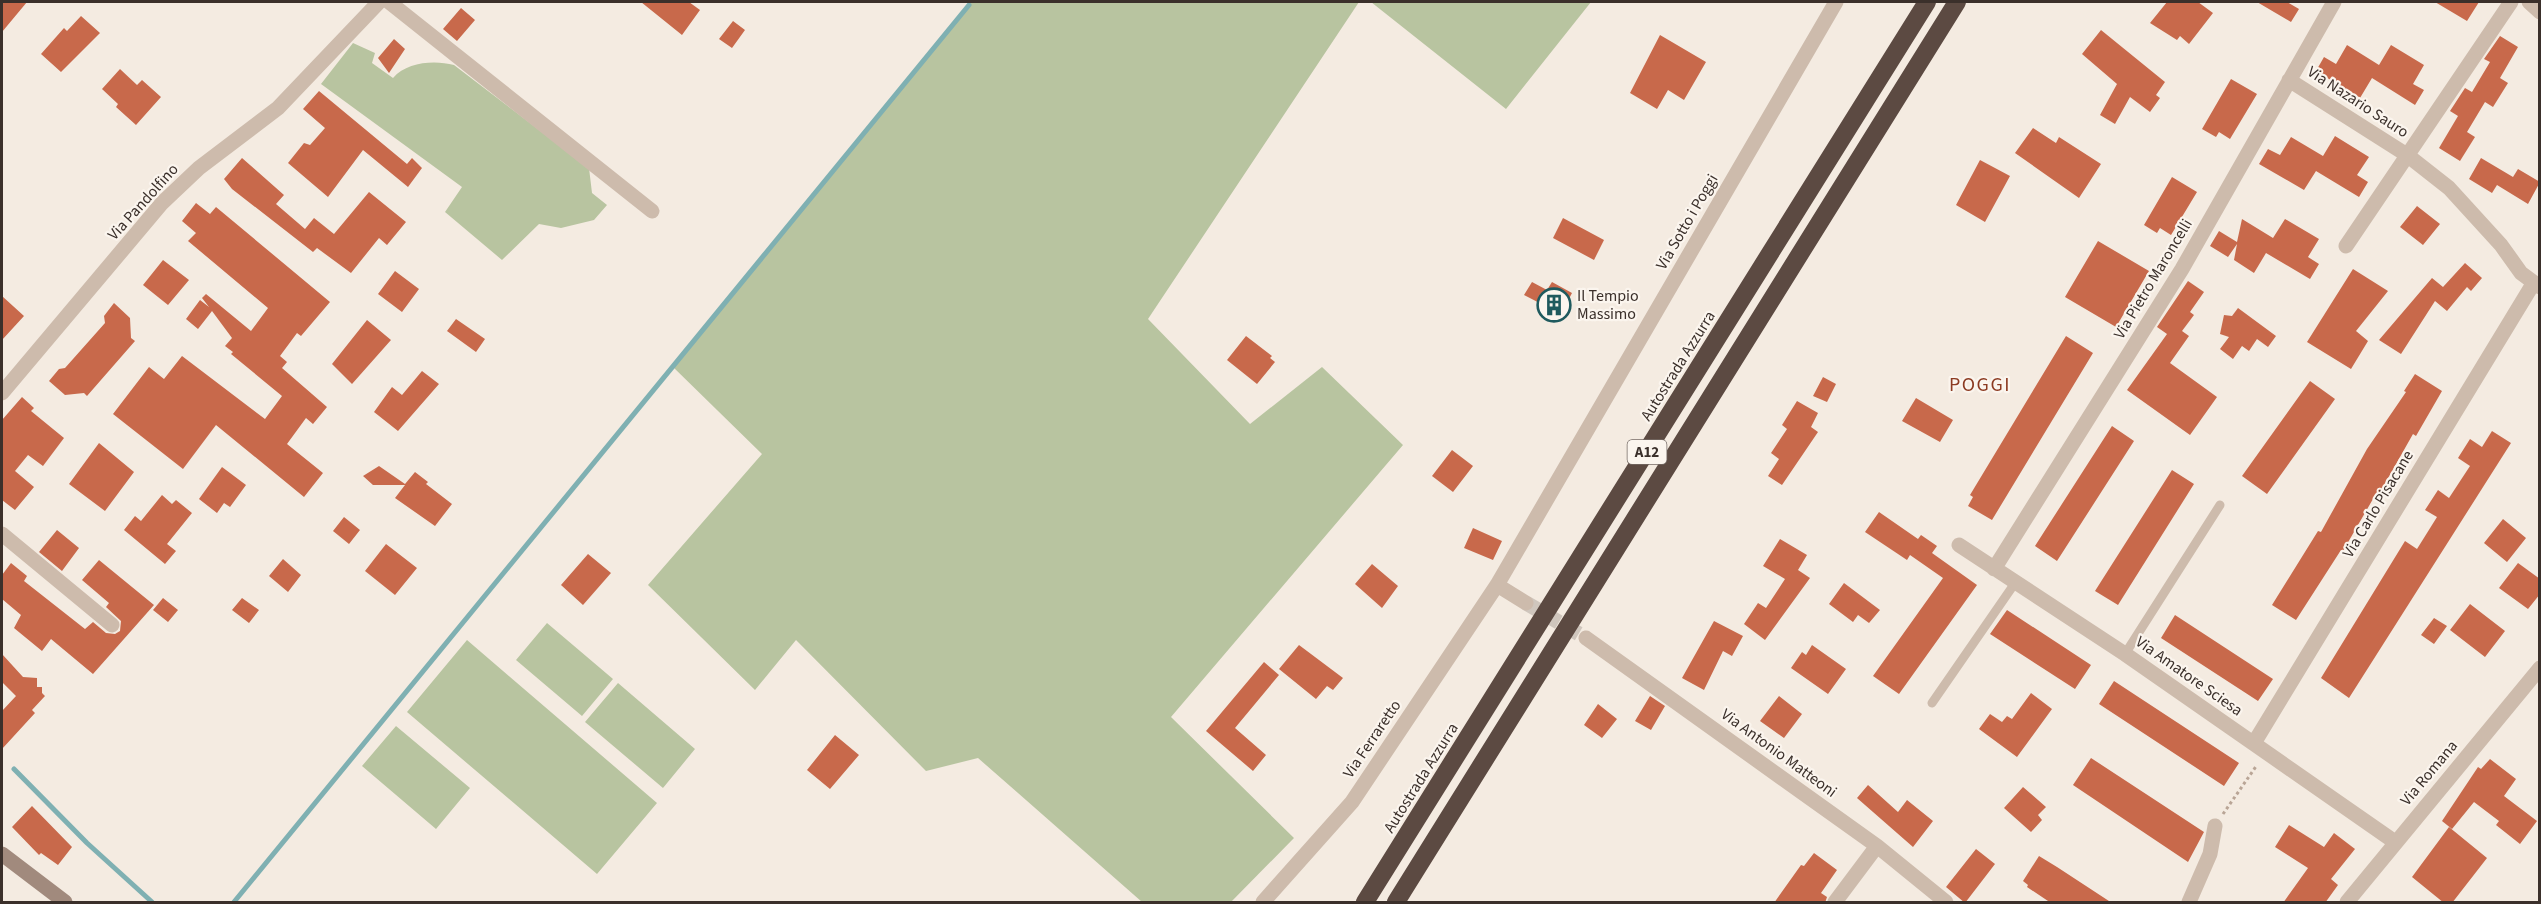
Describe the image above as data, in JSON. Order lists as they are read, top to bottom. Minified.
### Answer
{"streets":{"highway":["Autostrada Azzurra","A12"],"street":["Via Nazario Sauro","Via Pandolfino","Via Sotto i Poggi","Via Pietro Maroncelli","Via Carlo Pisacane","Via Amatore Sciesa","Via Ferraretto","Via Antonio Matteoni","Via Romana"]},"crossings":[["Via Nazario Sauro","Via Pietro Maroncelli"],["Via Nazario Sauro","Via Carlo Pisacane"],["Via Sotto i Poggi","Via Ferraretto"],["Via Pietro Maroncelli","Via Amatore Sciesa"],["Via Carlo Pisacane","Via Amatore Sciesa"],["Via Amatore Sciesa","Via Romana"]],"districts":["POGGI"],"places":{"building":["Il Tempio Massimo"]}}
